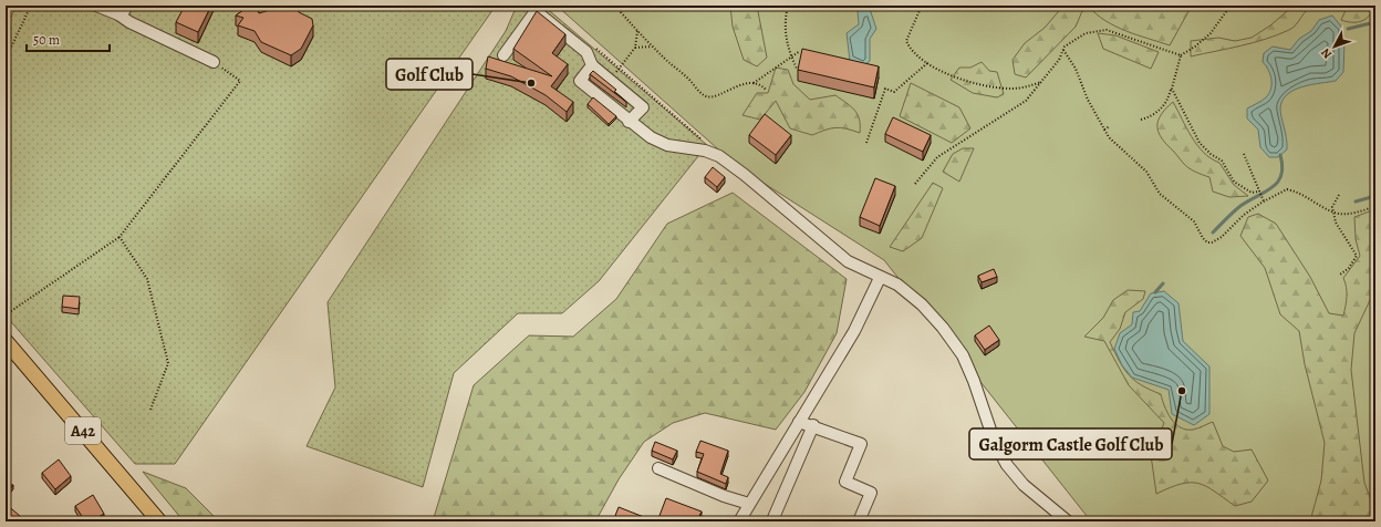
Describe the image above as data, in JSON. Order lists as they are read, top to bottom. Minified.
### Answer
{"streets":{"main road":["A42"]},"places":["Golf Club","Galgorm Castle Golf Club"],"scale_bar":"50 m","north":"bottom left"}
